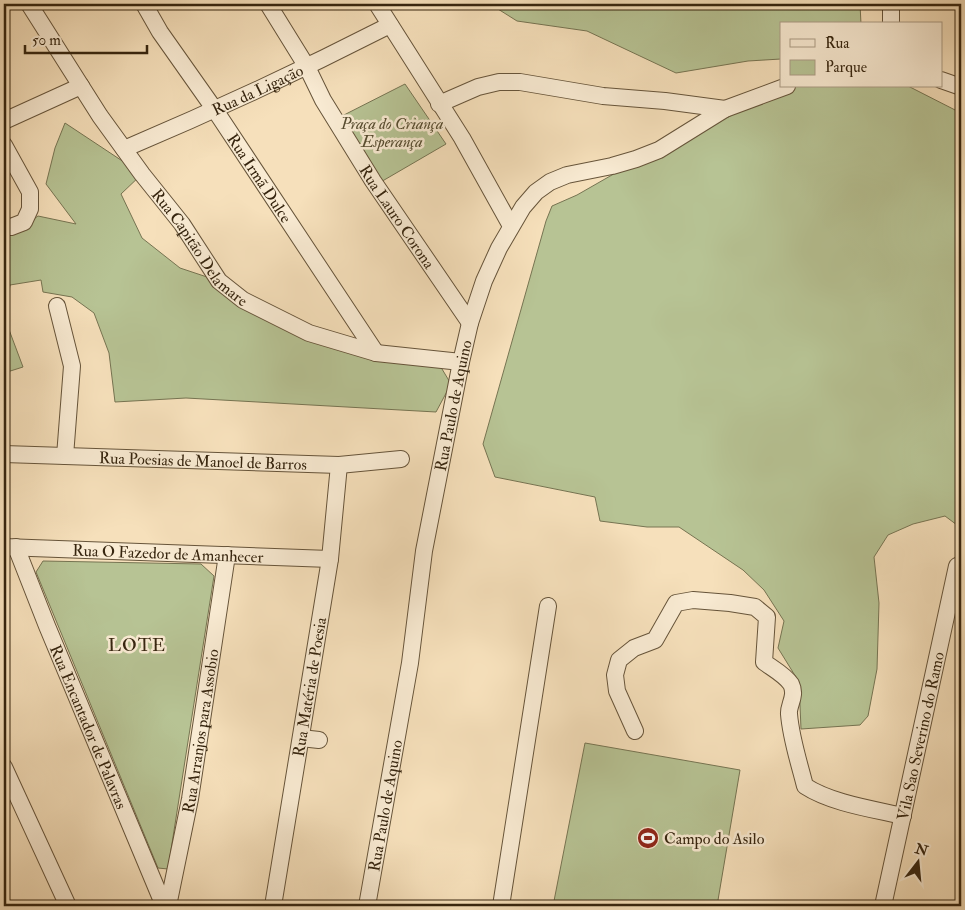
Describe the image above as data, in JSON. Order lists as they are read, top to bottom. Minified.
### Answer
{"streets":{"street":["Rua da Ligação","Rua Irmã Dulce","Rua Lauro Corona","Rua Capitão Delamare","Rua Paulo de Aquino","Rua Poesias de Manoel de Barros","Rua O Fazedor de Amanhecer","Rua Matéria de Poesia","Rua Encantador de Palavras","Rua Arranjos para Assobio","Vila Sao Severino do Ramo"]},"crossings":[["Rua da Ligação","Rua Irmã Dulce"],["Rua da Ligação","Rua Lauro Corona"],["Rua da Ligação","Rua Capitão Delamare"],["Rua Irmã Dulce","Rua Capitão Delamare"],["Rua Lauro Corona","Rua Paulo de Aquino"],["Rua Capitão Delamare","Rua Paulo de Aquino"],["Rua Poesias de Manoel de Barros","Rua Matéria de Poesia"],["Rua O Fazedor de Amanhecer","Rua Matéria de Poesia"],["Rua O Fazedor de Amanhecer","Rua Encantador de Palavras"],["Rua O Fazedor de Amanhecer","Rua Arranjos para Assobio"]],"districts":["LOTE"],"parks":["Praça do Criança Esperança"],"places":{"sports":["Campo do Asilo"]},"legend":["Rua","Parque"],"scale_bar":"50 m","north":"top"}
